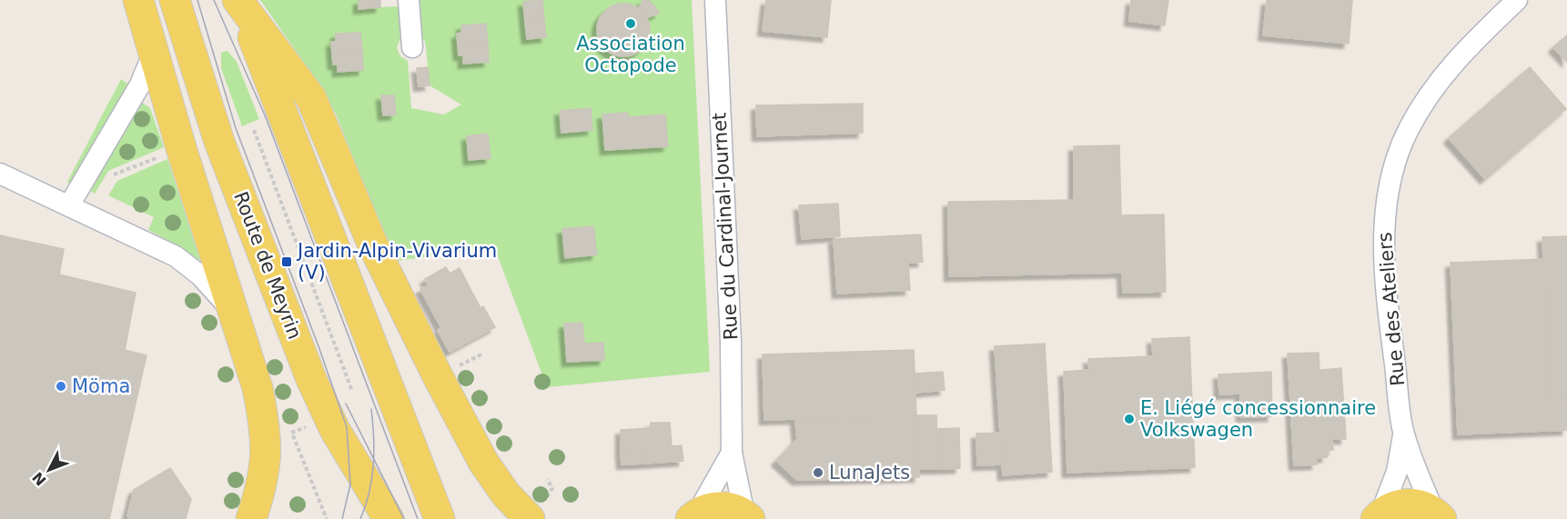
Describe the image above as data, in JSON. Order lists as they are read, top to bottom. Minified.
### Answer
{"streets":{"main road":["Route de Meyrin"],"street":["Rue du Cardinal-Journet","Rue des Ateliers"]},"places":{"other":["Association Octopode","Möma","E. Liégé concessionnaire Volkswagen","LunaJets"],"transit":["Jardin-Alpin-Vivarium (V)"]},"north":"bottom left"}
